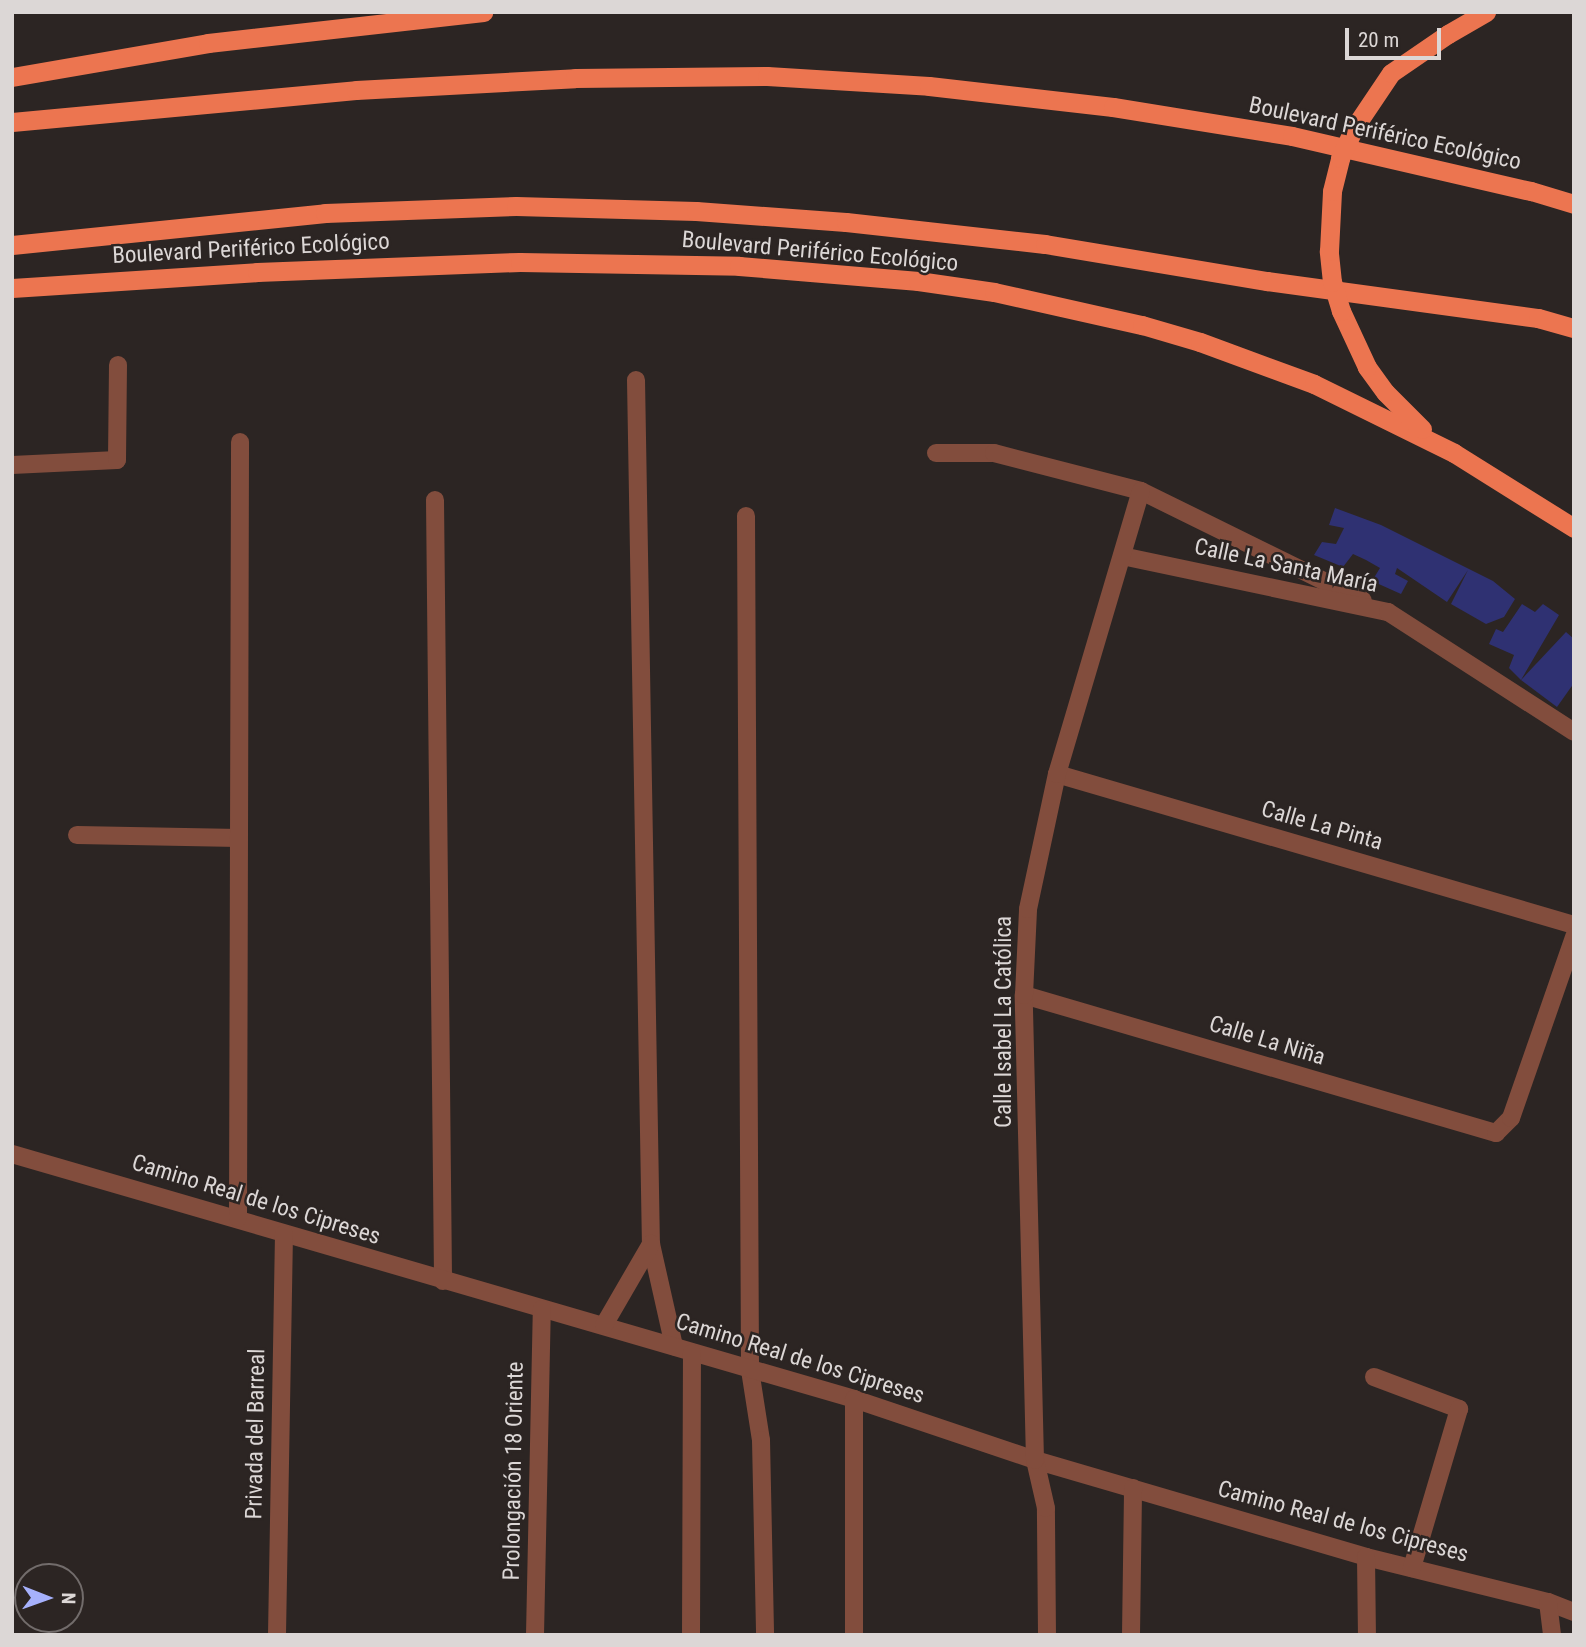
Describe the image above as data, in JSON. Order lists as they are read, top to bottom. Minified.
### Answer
{"streets":{"highway":["Boulevard Periférico Ecológico"],"street":["Calle La Santa María","Calle La Pinta","Calle Isabel La Católica","Calle La Niña","Camino Real de los Cipreses","Privada del Barreal","Prolongación 18 Oriente"]},"crossings":[["Calle La Santa María","Calle Isabel La Católica"],["Calle La Pinta","Calle Isabel La Católica"],["Calle Isabel La Católica","Calle La Niña"],["Calle Isabel La Católica","Camino Real de los Cipreses"],["Camino Real de los Cipreses","Privada del Barreal"],["Camino Real de los Cipreses","Prolongación 18 Oriente"]],"scale_bar":"20 m","north":"right"}
